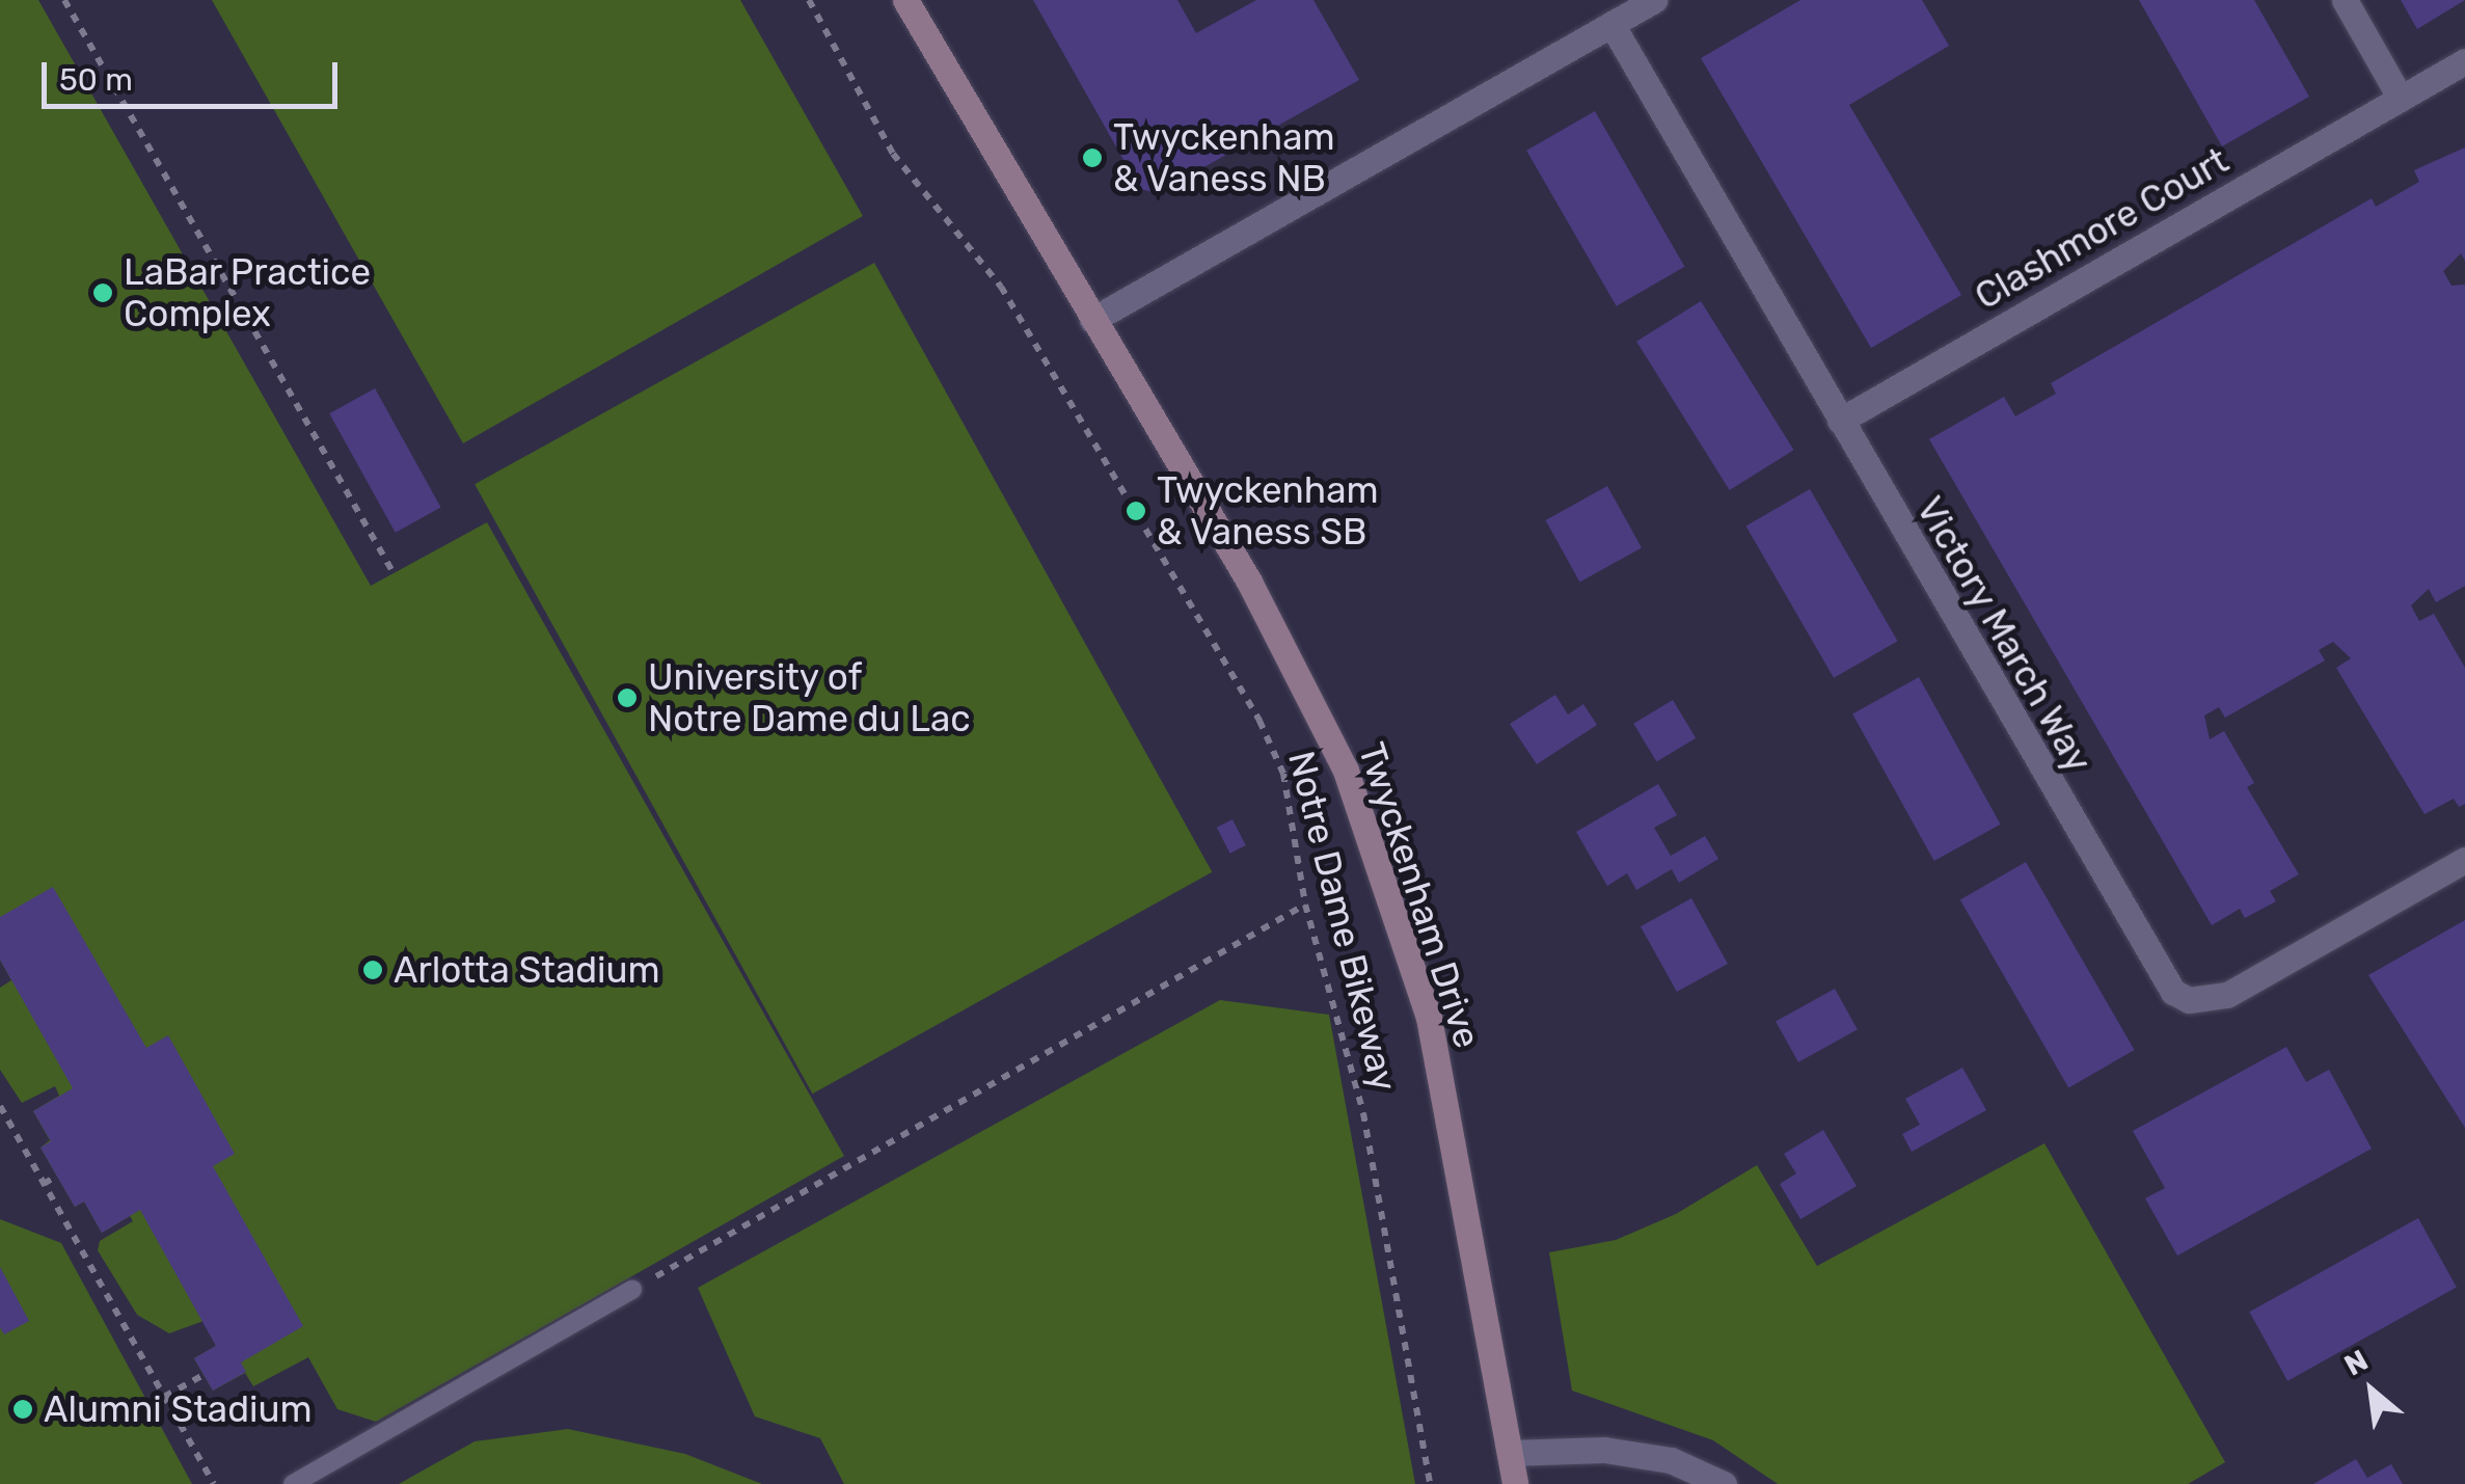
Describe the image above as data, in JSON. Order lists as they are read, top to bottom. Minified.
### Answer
{"streets":{"street":["Clashmore Court","Victory March Way","Twyckenham Drive"],"path":["Notre Dame Bikeway"]},"crossings":[["Clashmore Court","Victory March Way"]],"places":["Twyckenham & Vaness NB","LaBar Practice Complex","Twyckenham & Vaness SB","University of Notre Dame du Lac","Arlotta Stadium","Alumni Stadium"],"scale_bar":"50 m","north":"top left"}
